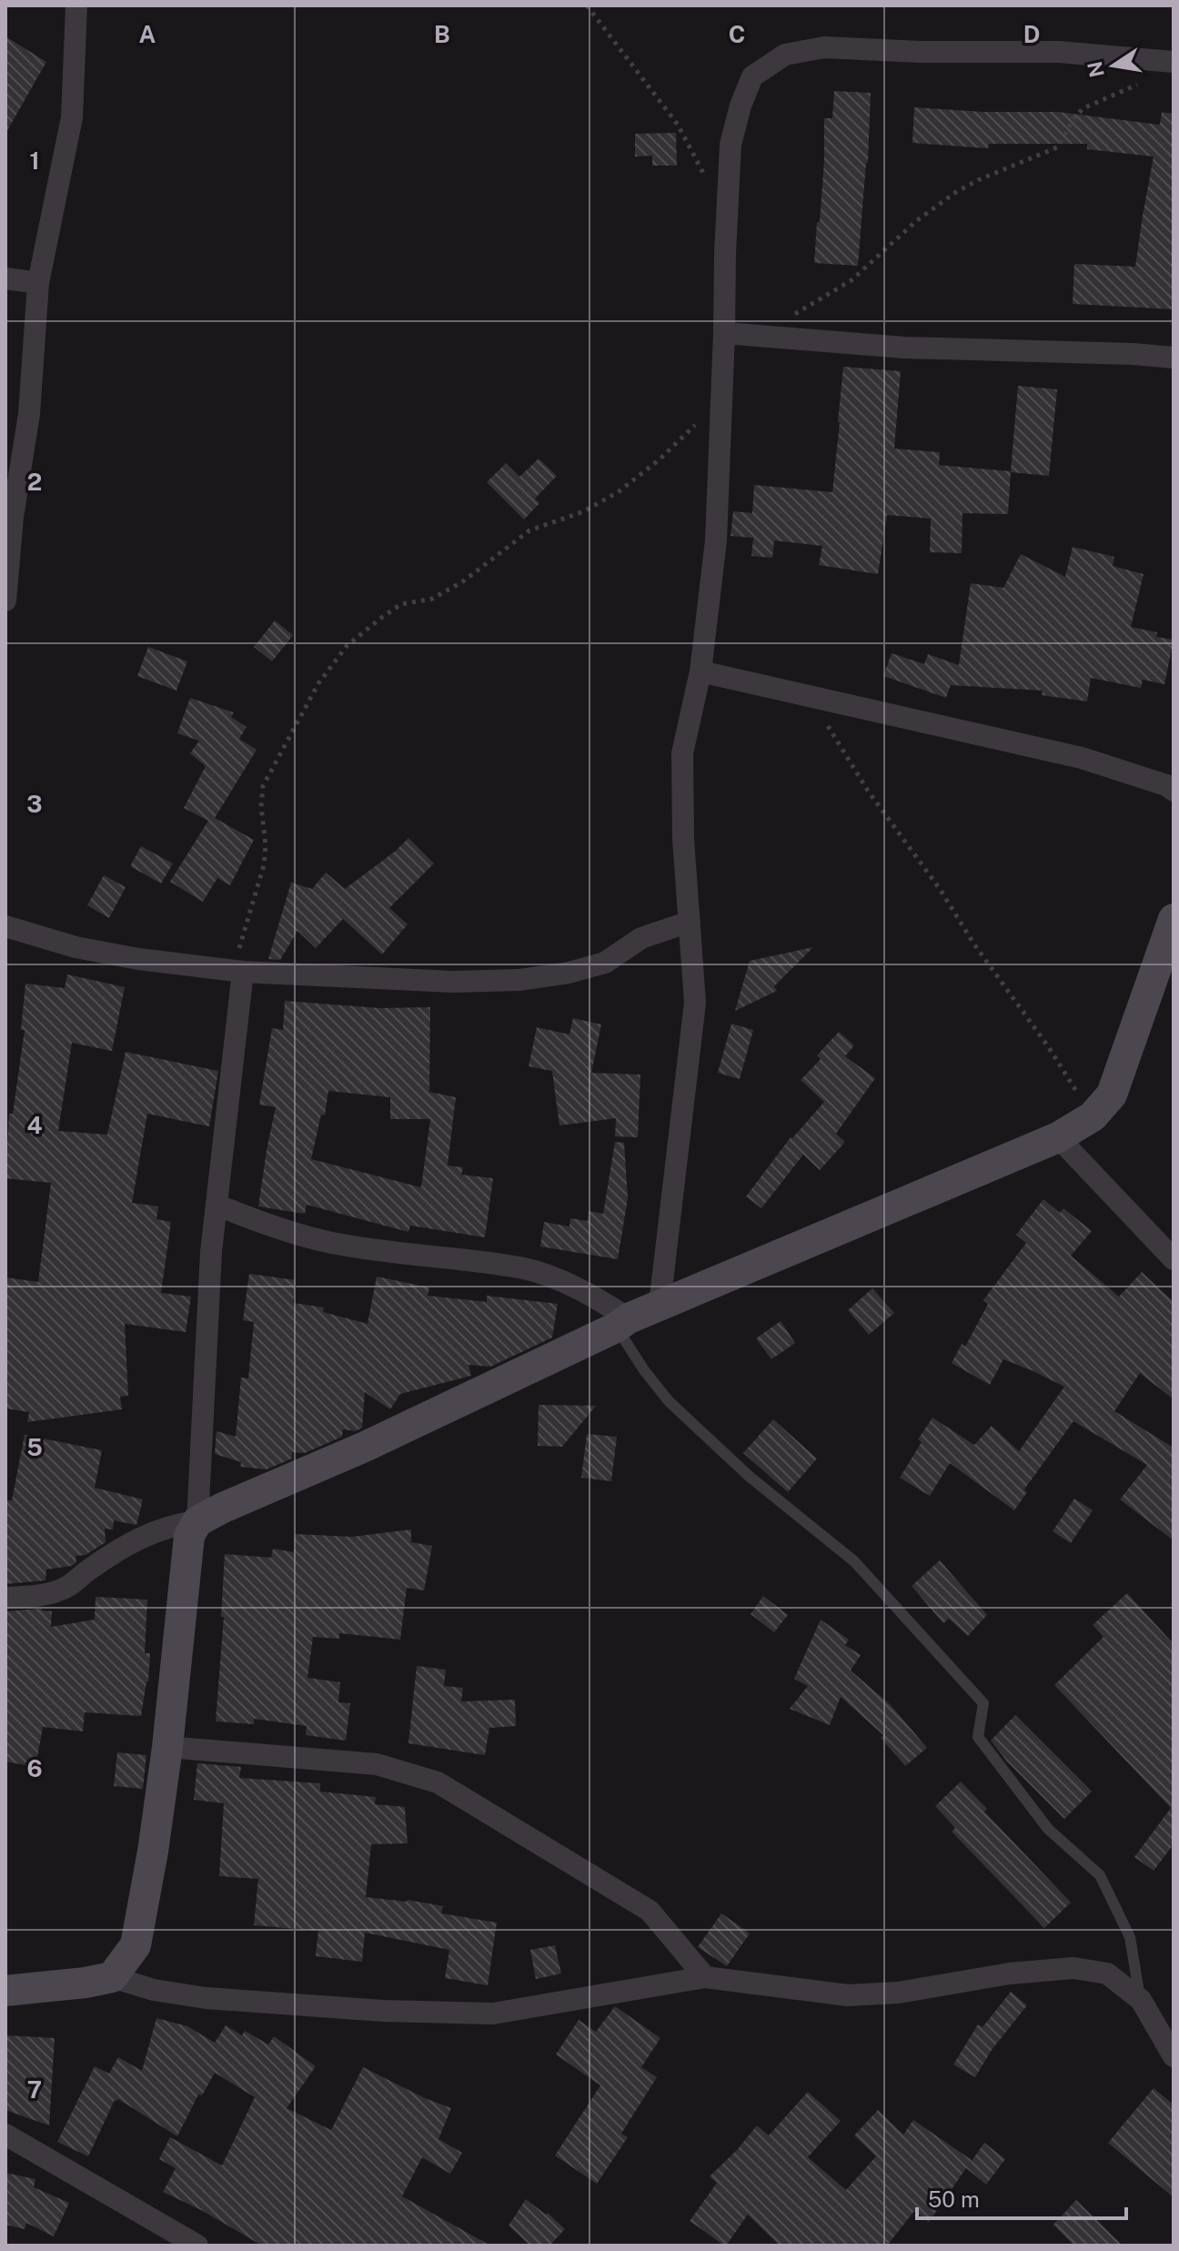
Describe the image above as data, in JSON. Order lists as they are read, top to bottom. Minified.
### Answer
{"scale_bar":"50 m","north":"left","grid":{"columns":["A","B","C","D"],"rows":["1","2","3","4","5","6","7"]}}
